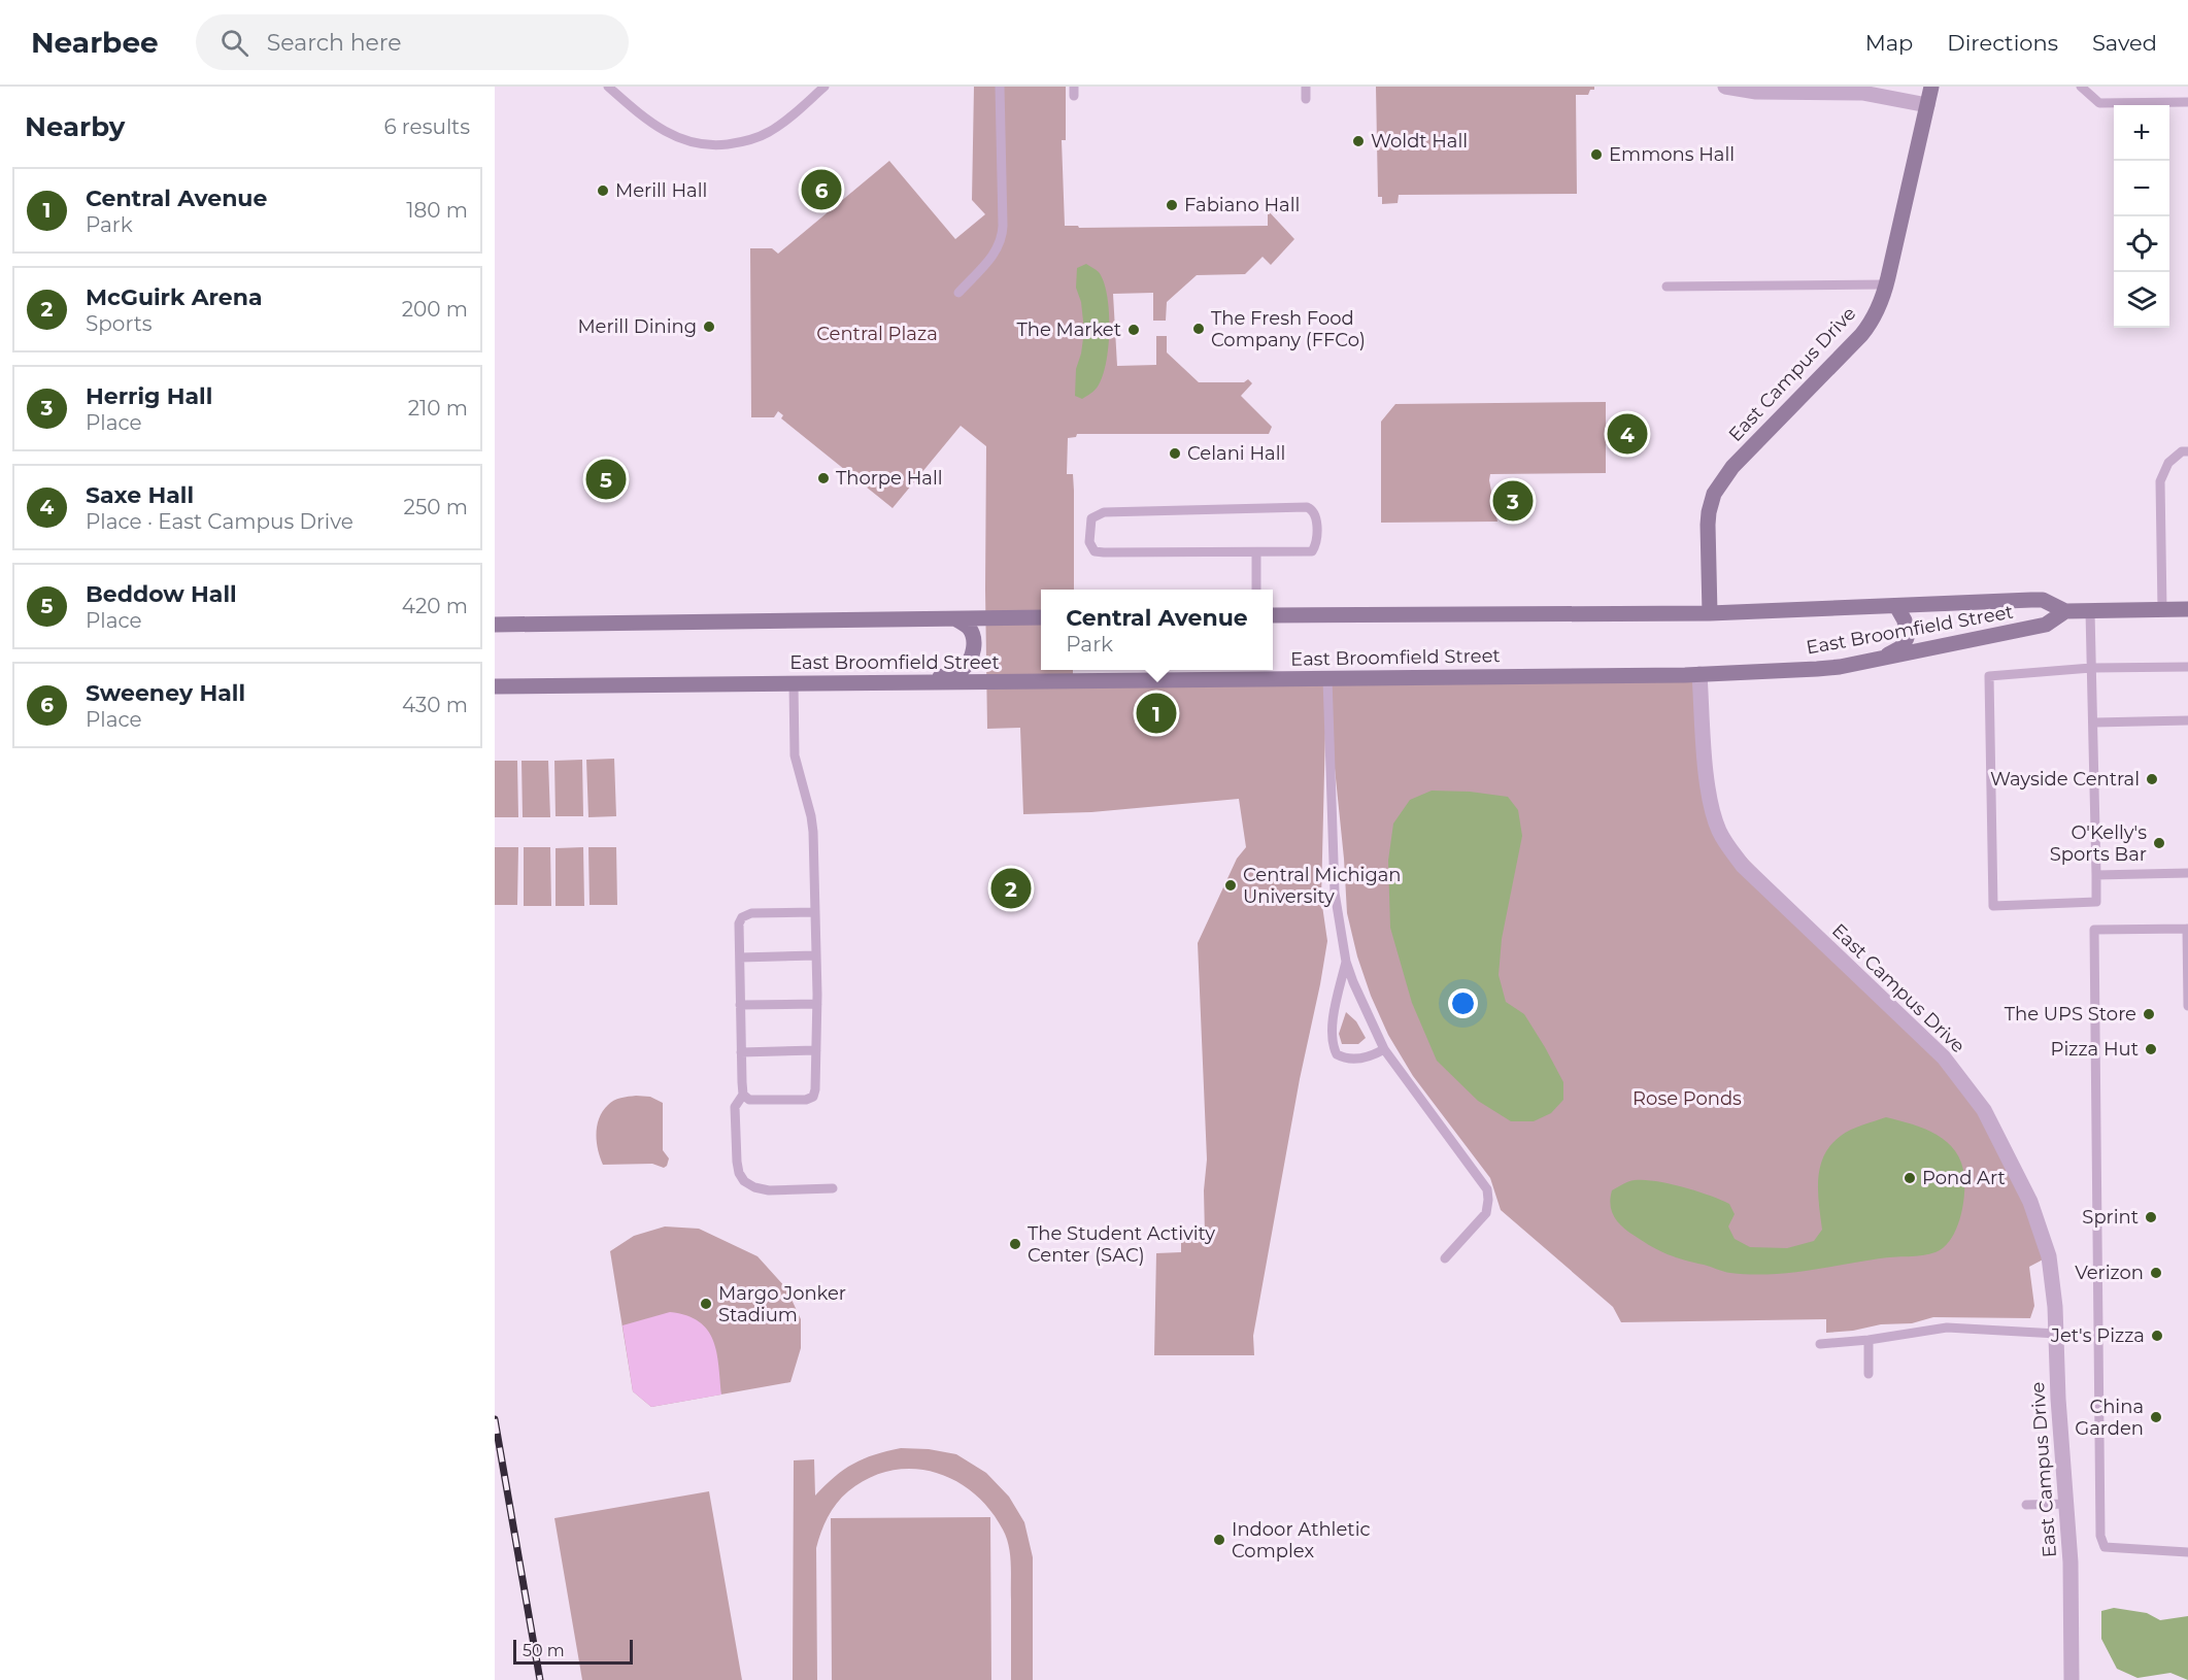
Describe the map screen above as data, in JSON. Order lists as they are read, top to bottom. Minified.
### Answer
{"streets":{"main road":["East Campus Drive","East Broomfield Street"]},"crossings":[["East Campus Drive","East Broomfield Street"]],"parks":["Central Plaza","Rose Ponds"],"places":["Woldt Hall","Emmons Hall","Merill Hall","Fabiano Hall","Merill Dining","The Fresh Food Company (FFCo)","The Market","Celani Hall","Thorpe Hall","Wayside Central","O'Kelly's Sports Bar","Central Michigan University","The UPS Store","Pizza Hut","Pond Art","Sprint","The Student Activity Center (SAC)","Verizon","Margo Jonker Stadium","Jet's Pizza","China Garden","Indoor Athletic Complex"],"scale_bar":"50 m","page":{"header":"Nearbee","search":"Search here","nav":["Map","Directions","Saved"],"heading":["Nearby","6 results"],"map_buttons":["+","−"],"list":[{"mark":"1","name":"Central Avenue","note":"Park","value":"180 m"},{"mark":"2","name":"McGuirk Arena","note":"Sports","value":"200 m"},{"mark":"3","name":"Herrig Hall","note":"Place","value":"210 m"},{"mark":"4","name":"Saxe Hall","note":"Place · East Campus Drive","value":"250 m"},{"mark":"5","name":"Beddow Hall","note":"Place","value":"420 m"},{"mark":"6","name":"Sweeney Hall","note":"Place","value":"430 m"}],"pins":["6","4","5","3","1","2"],"popup":["Central Avenue","Park"],"scale":"50 m"}}
